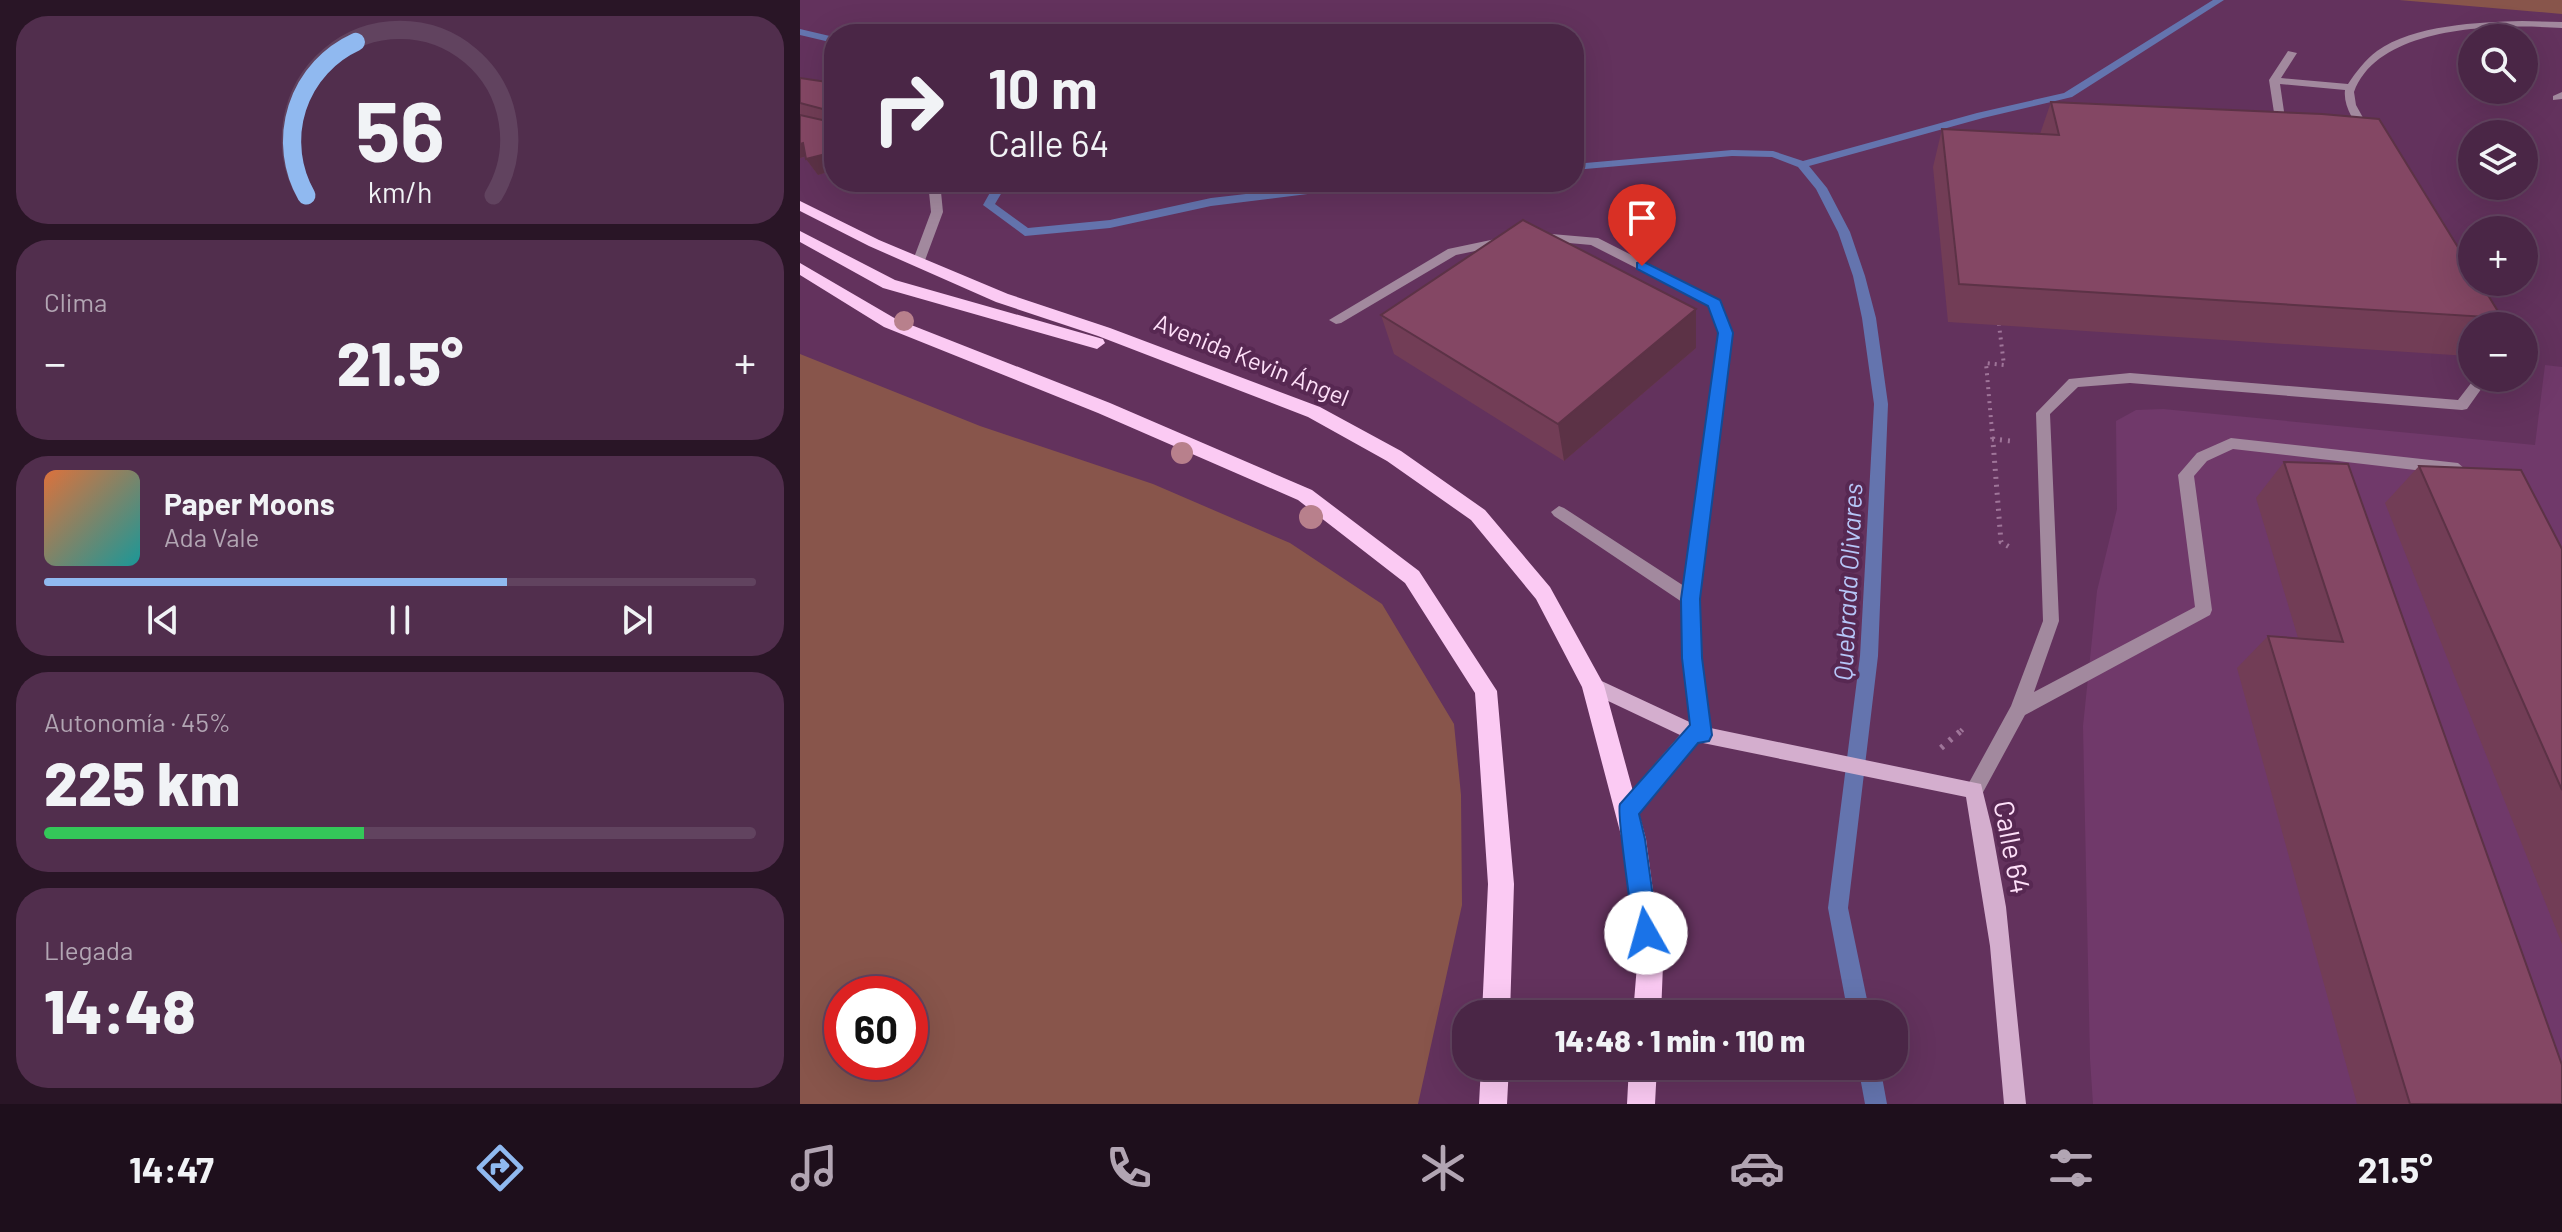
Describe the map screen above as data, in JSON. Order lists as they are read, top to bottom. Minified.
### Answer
{"streets":{"main road":["Avenida Kevin Ángel","Calle 64"]},"crossings":[["Avenida Kevin Ángel","Calle 64"]],"water":["Quebrada Olivares"],"page":{"map_buttons":["+","−"],"turn":["10 m","Calle 64"],"tile":["Clima",["Autonomía · 45%","225 km"],["Llegada","14:48"]],"heat":["−","21.5°","+"],"song":["Paper Moons","Ada Vale"],"limit":"60","trip":"14:48 · 1 min · 110 m","tabs":["14:47","21.5°"],"gauge":["56","km/h"]}}
